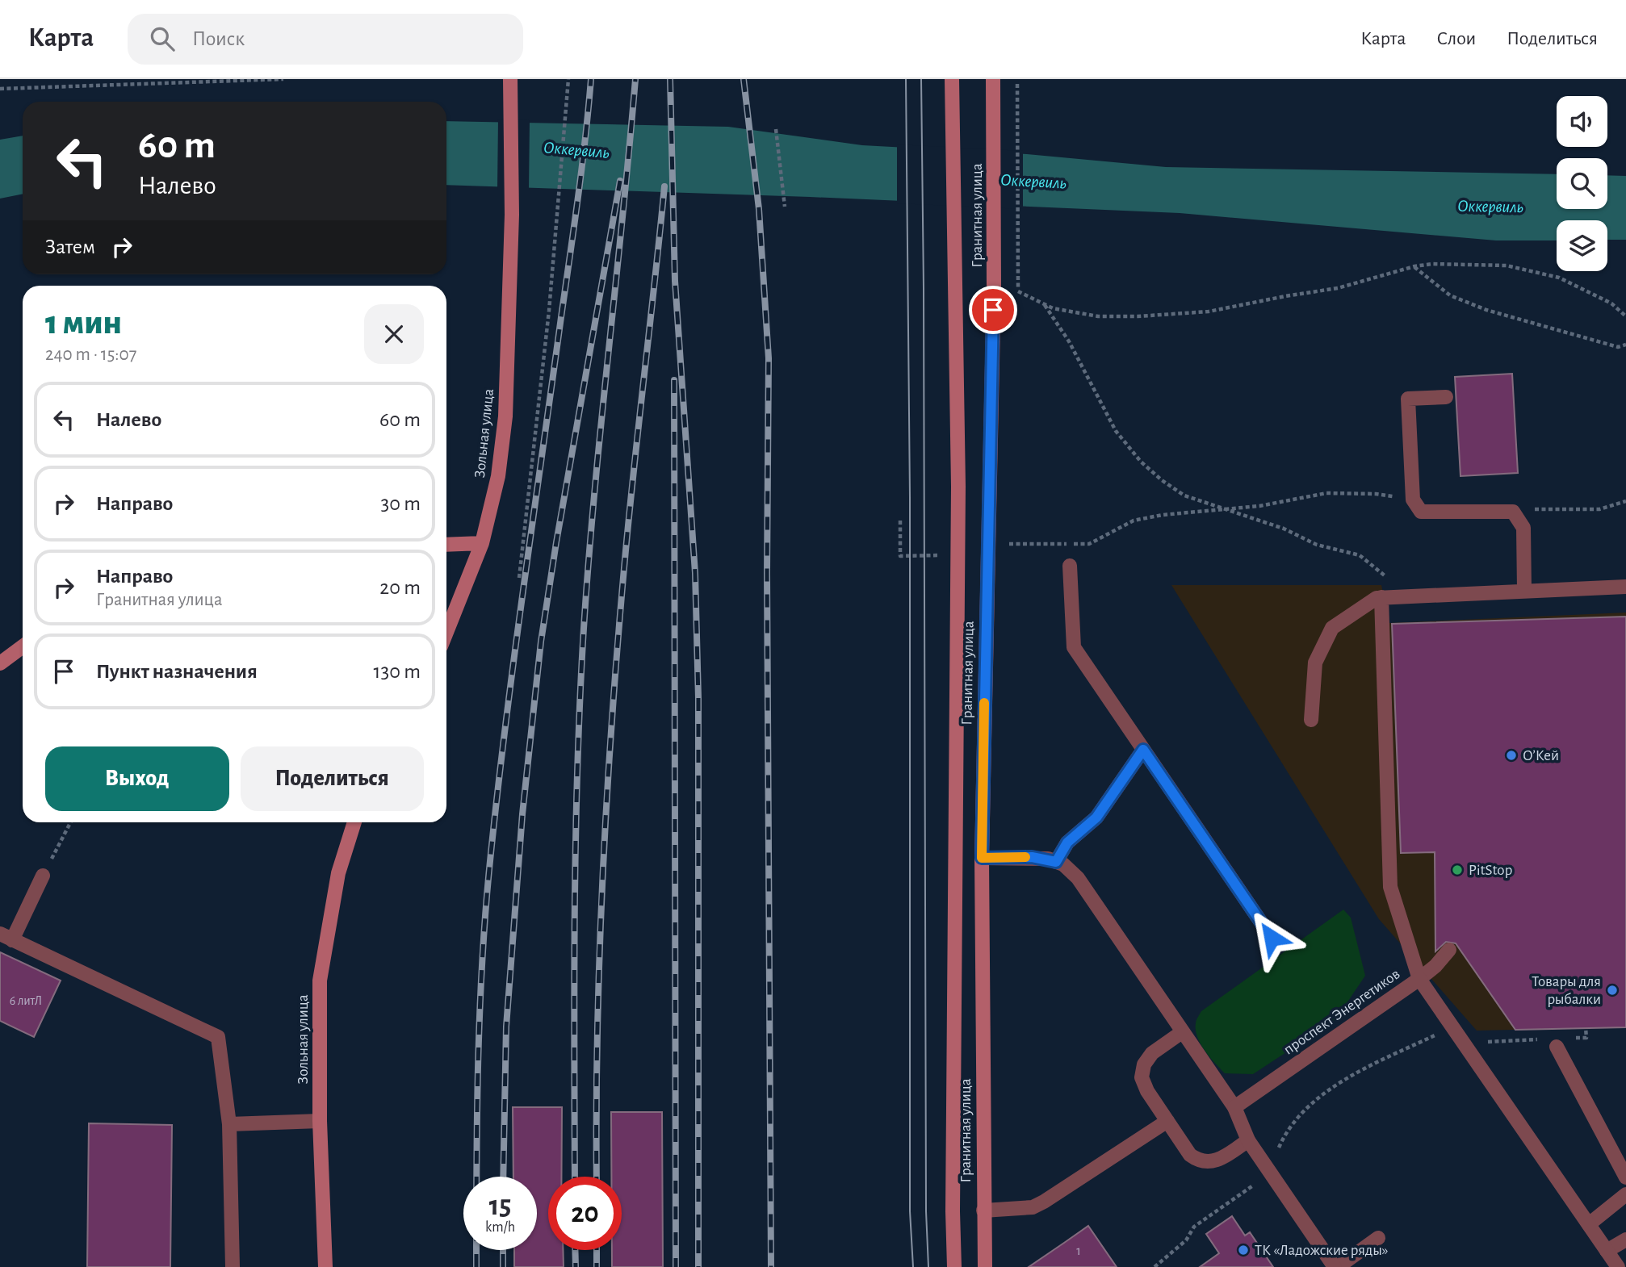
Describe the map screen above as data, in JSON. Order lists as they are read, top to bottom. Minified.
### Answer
{"streets":{"street":["Гранитная улица","Зольная улица","проспект Энергетиков"]},"water":["Оккервиль"],"places":["О’Кей","PitStop","Товары для рыбалки","ТК «Ладожские ряды»"],"house_numbers":["6 литЛ","1"],"page":{"header":"Карта","search":"Поиск","nav":["Карта","Слои","Поделиться"],"turn":["60 m","Налево"],"then":"Затем","heading":["1 мин","240 m · 15:07"],"list":[{"name":"Налево","value":"60 m"},{"name":"Направо","value":"30 m"},{"name":"Направо","note":"Гранитная улица","value":"20 m"},{"name":"Пункт назначения","value":"130 m"}],"buttons":["Выход","Поделиться"],"speed":"15 km/h","limit":"20"}}
